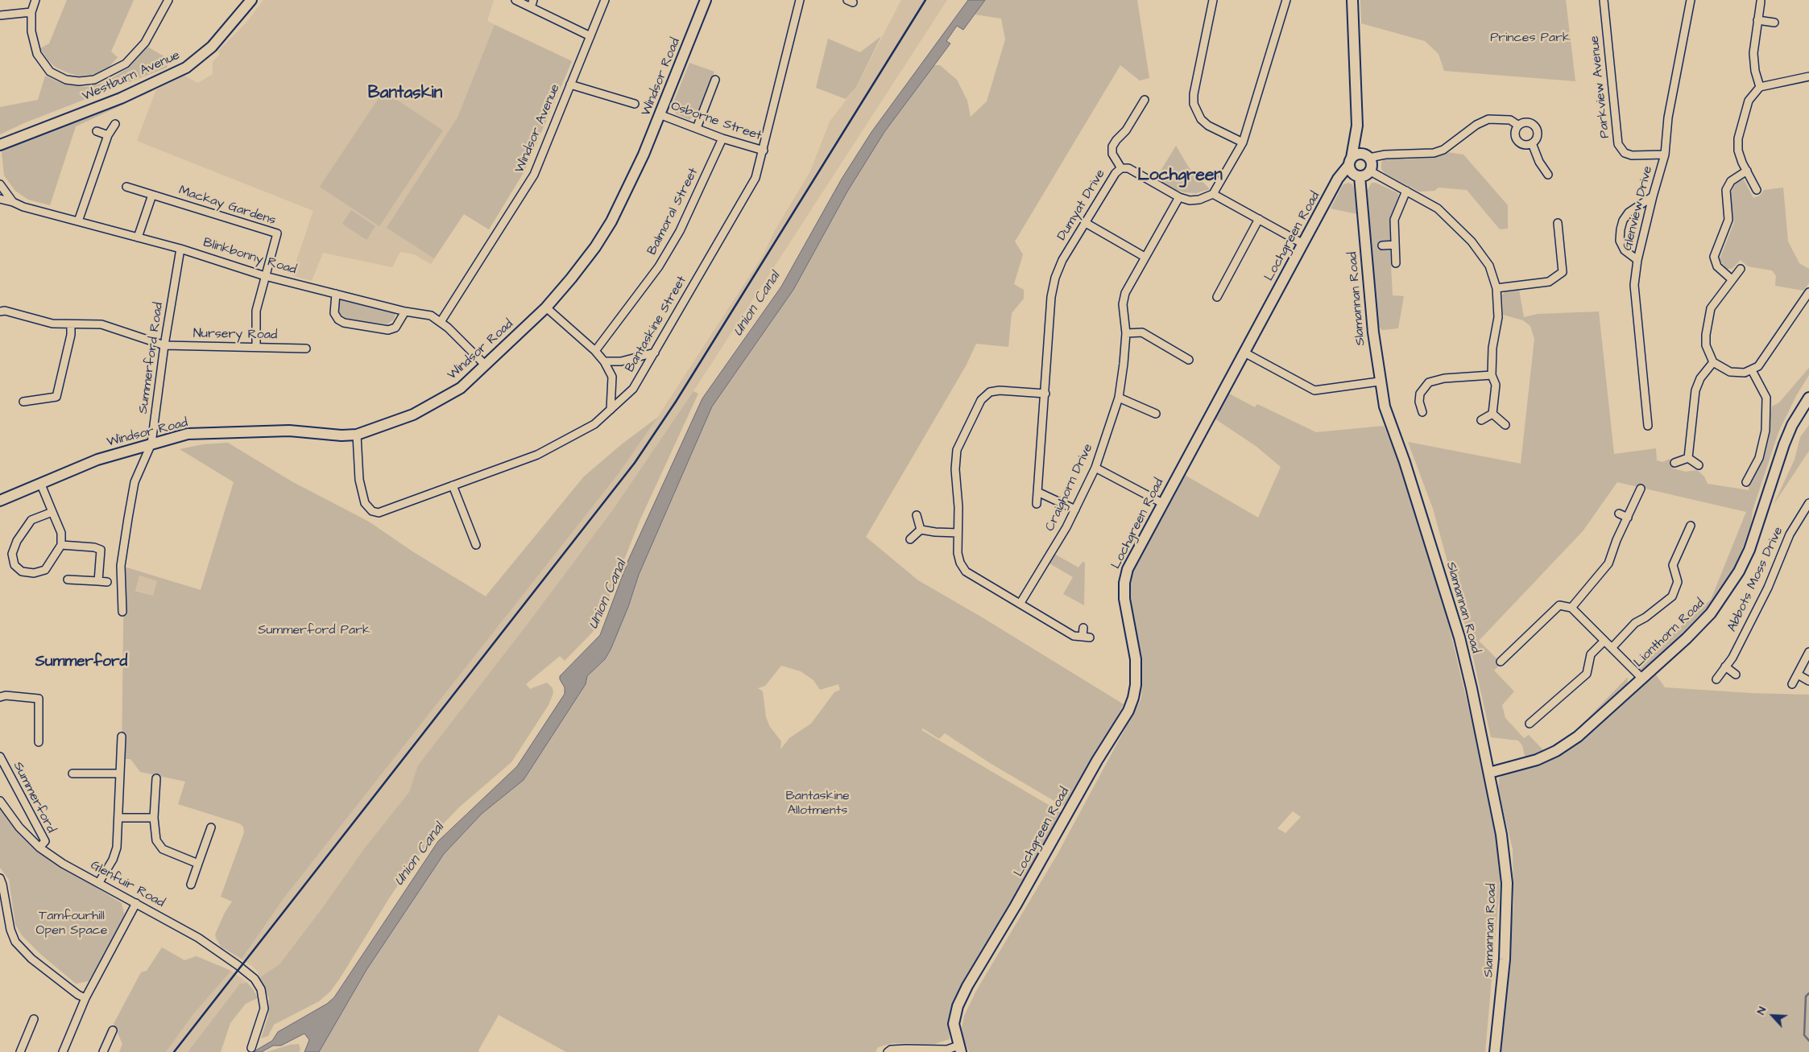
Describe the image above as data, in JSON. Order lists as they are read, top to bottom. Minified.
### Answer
{"streets":{"street":["Westburn Avenue","Windsor Road","Parkview Avenue","Osborne Street","Windsor Avenue","Dumyat Drive","Mackay Gardens","Glenview Drive","Balmoral Street","Lochgreen Road","Blinkbonny Road","Slamannan Road","Bantaskine Street","Nursery Road","Summerford Road","Craighorn Drive","Abbots Moss Drive","Lionthorn Road","Summerford","Glenfuir Road"]},"crossings":[["Windsor Road","Osborne Street"],["Windsor Road","Blinkbonny Road"],["Windsor Road","Bantaskine Street"],["Windsor Road","Summerford Road"],["Parkview Avenue","Glenview Drive"],["Osborne Street","Balmoral Street"],["Osborne Street","Bantaskine Street"],["Windsor Avenue","Blinkbonny Road"],["Dumyat Drive","Craighorn Drive"],["Mackay Gardens","Blinkbonny Road"],["Lochgreen Road","Slamannan Road"],["Blinkbonny Road","Summerford Road"],["Slamannan Road","Lionthorn Road"],["Nursery Road","Summerford Road"],["Summerford","Glenfuir Road"]],"districts":["Bantaskin","Lochgreen","Summerford"],"water":["Union Canal"],"parks":["Princes Park","Summerford Park","Bantaskine Allotments","Tamfourhill Open Space"],"north":"top left"}
